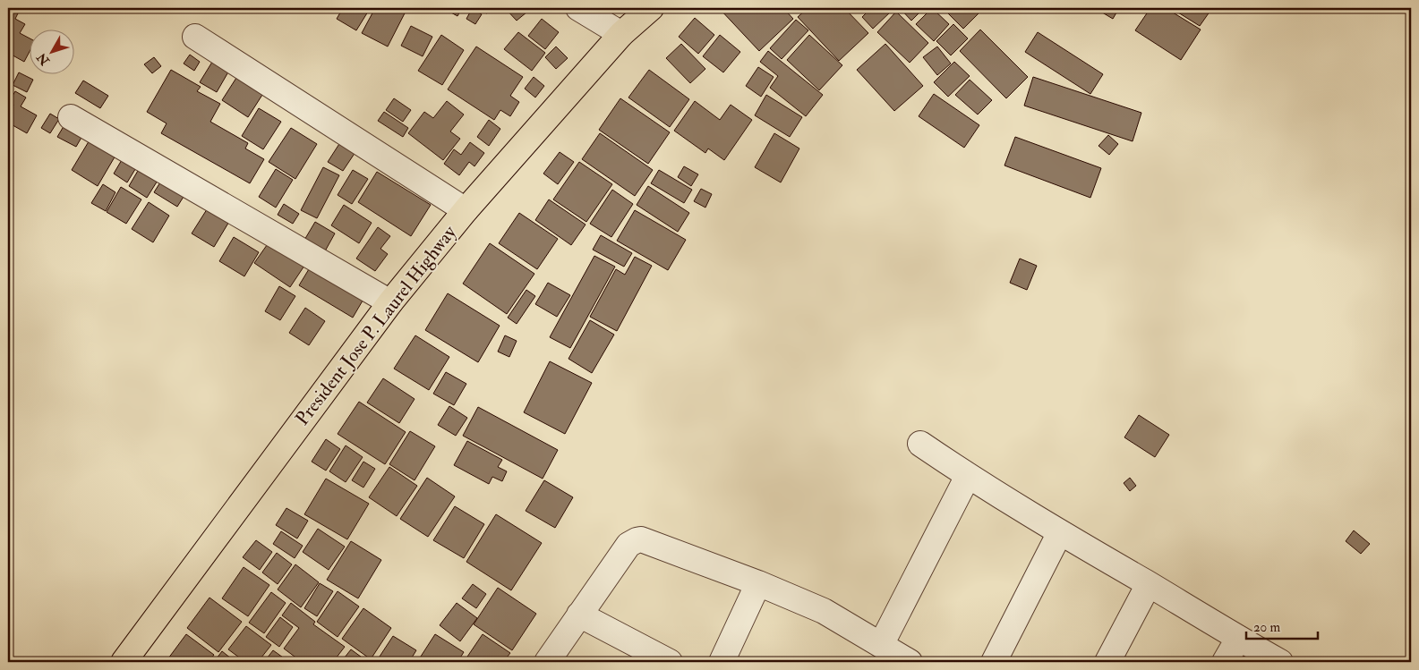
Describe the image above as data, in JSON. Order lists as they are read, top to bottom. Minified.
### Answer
{"streets":{"highway":["President Jose P. Laurel Highway"]},"scale_bar":"20 m","north":"bottom left"}
